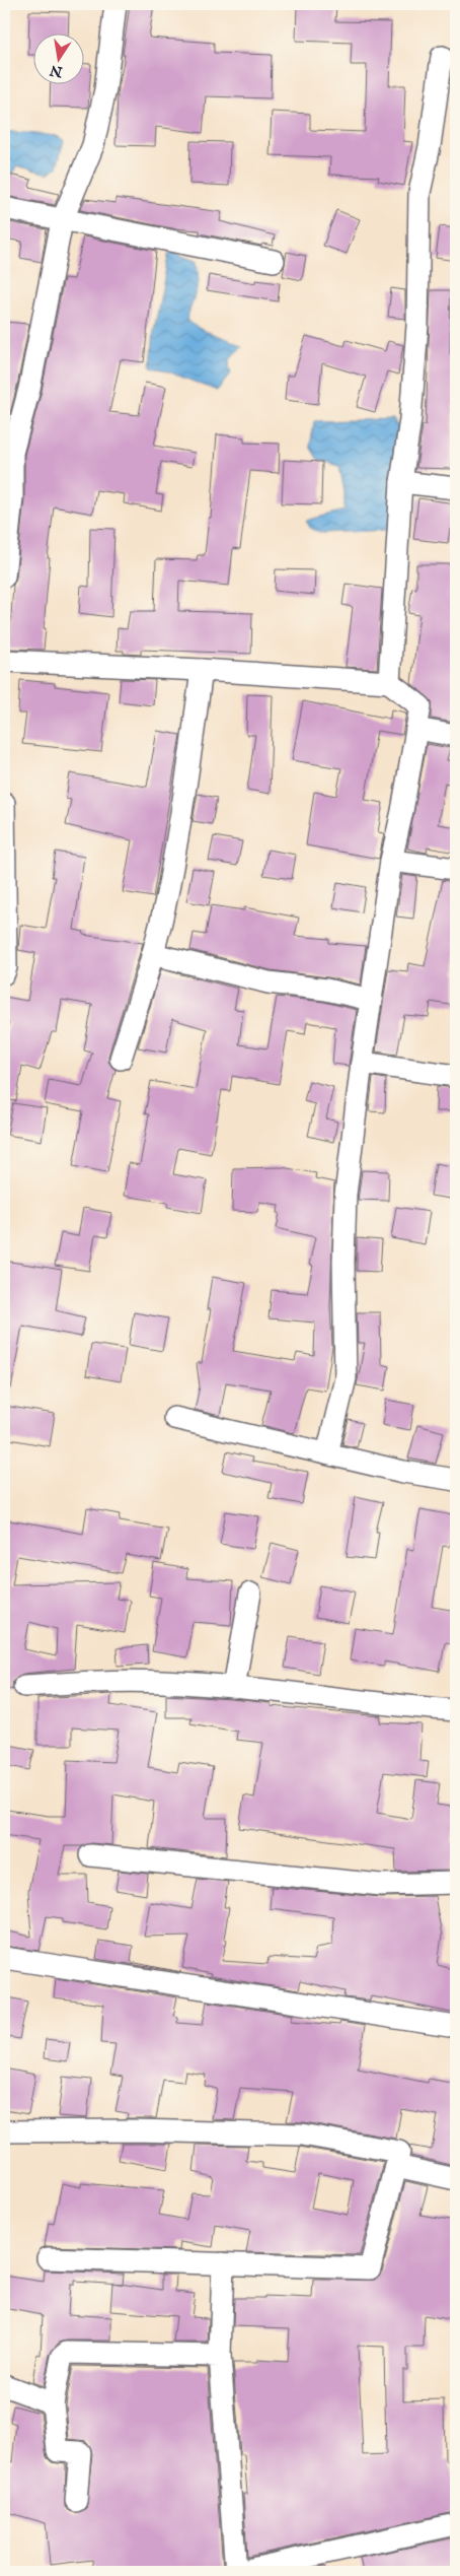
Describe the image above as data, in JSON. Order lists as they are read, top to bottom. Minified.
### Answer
{"north":"bottom"}
